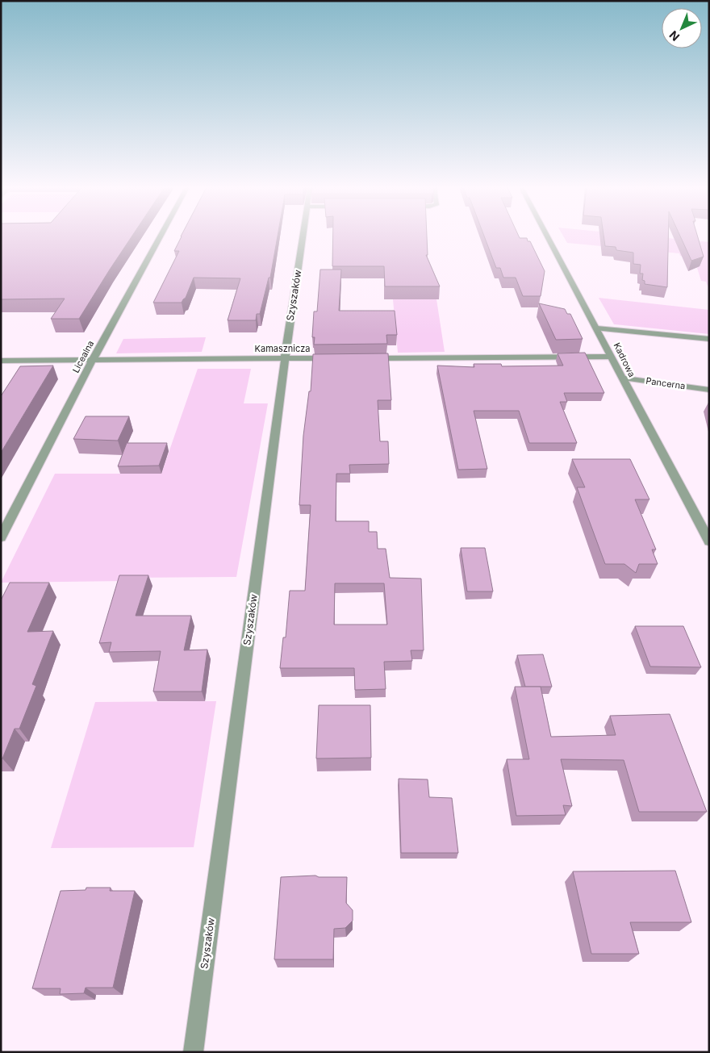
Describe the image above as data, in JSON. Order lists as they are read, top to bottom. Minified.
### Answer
{"streets":{"street":["Szyszaków","Kamasznicza","Licealna","Kadrowa","Pancerna"]},"crossings":[["Szyszaków","Kamasznicza"],["Kamasznicza","Licealna"],["Kadrowa","Pancerna"]],"north":"bottom left"}
